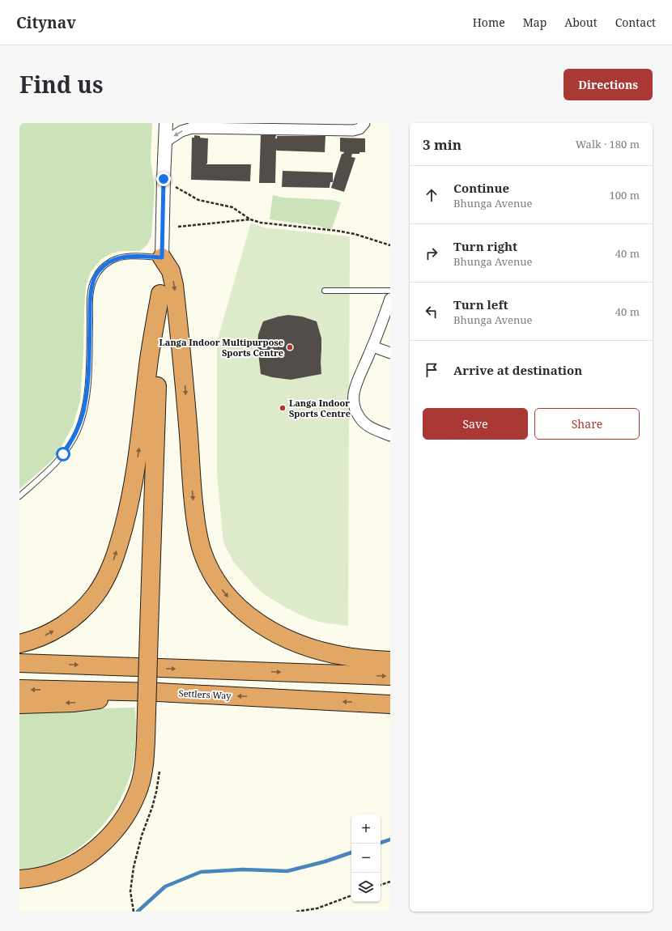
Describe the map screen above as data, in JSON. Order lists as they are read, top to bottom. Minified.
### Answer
{"streets":{"highway":["Settlers Way"]},"places":["Langa Indoor Multipurpose Sports Centre","Langa Indoor Sports Centre"],"page":{"header":"Citynav","nav":["Home","Map","About","Contact"],"title":"Find us","buttons":["Directions",["Save","Share"]],"heading":["3 min","Walk · 180 m"],"list":[["Continue","Bhunga Avenue","100 m"],["Turn right","Bhunga Avenue","40 m"],["Turn left","Bhunga Avenue","40 m"],"Arrive at destination"],"map_buttons":["+","−"]}}
